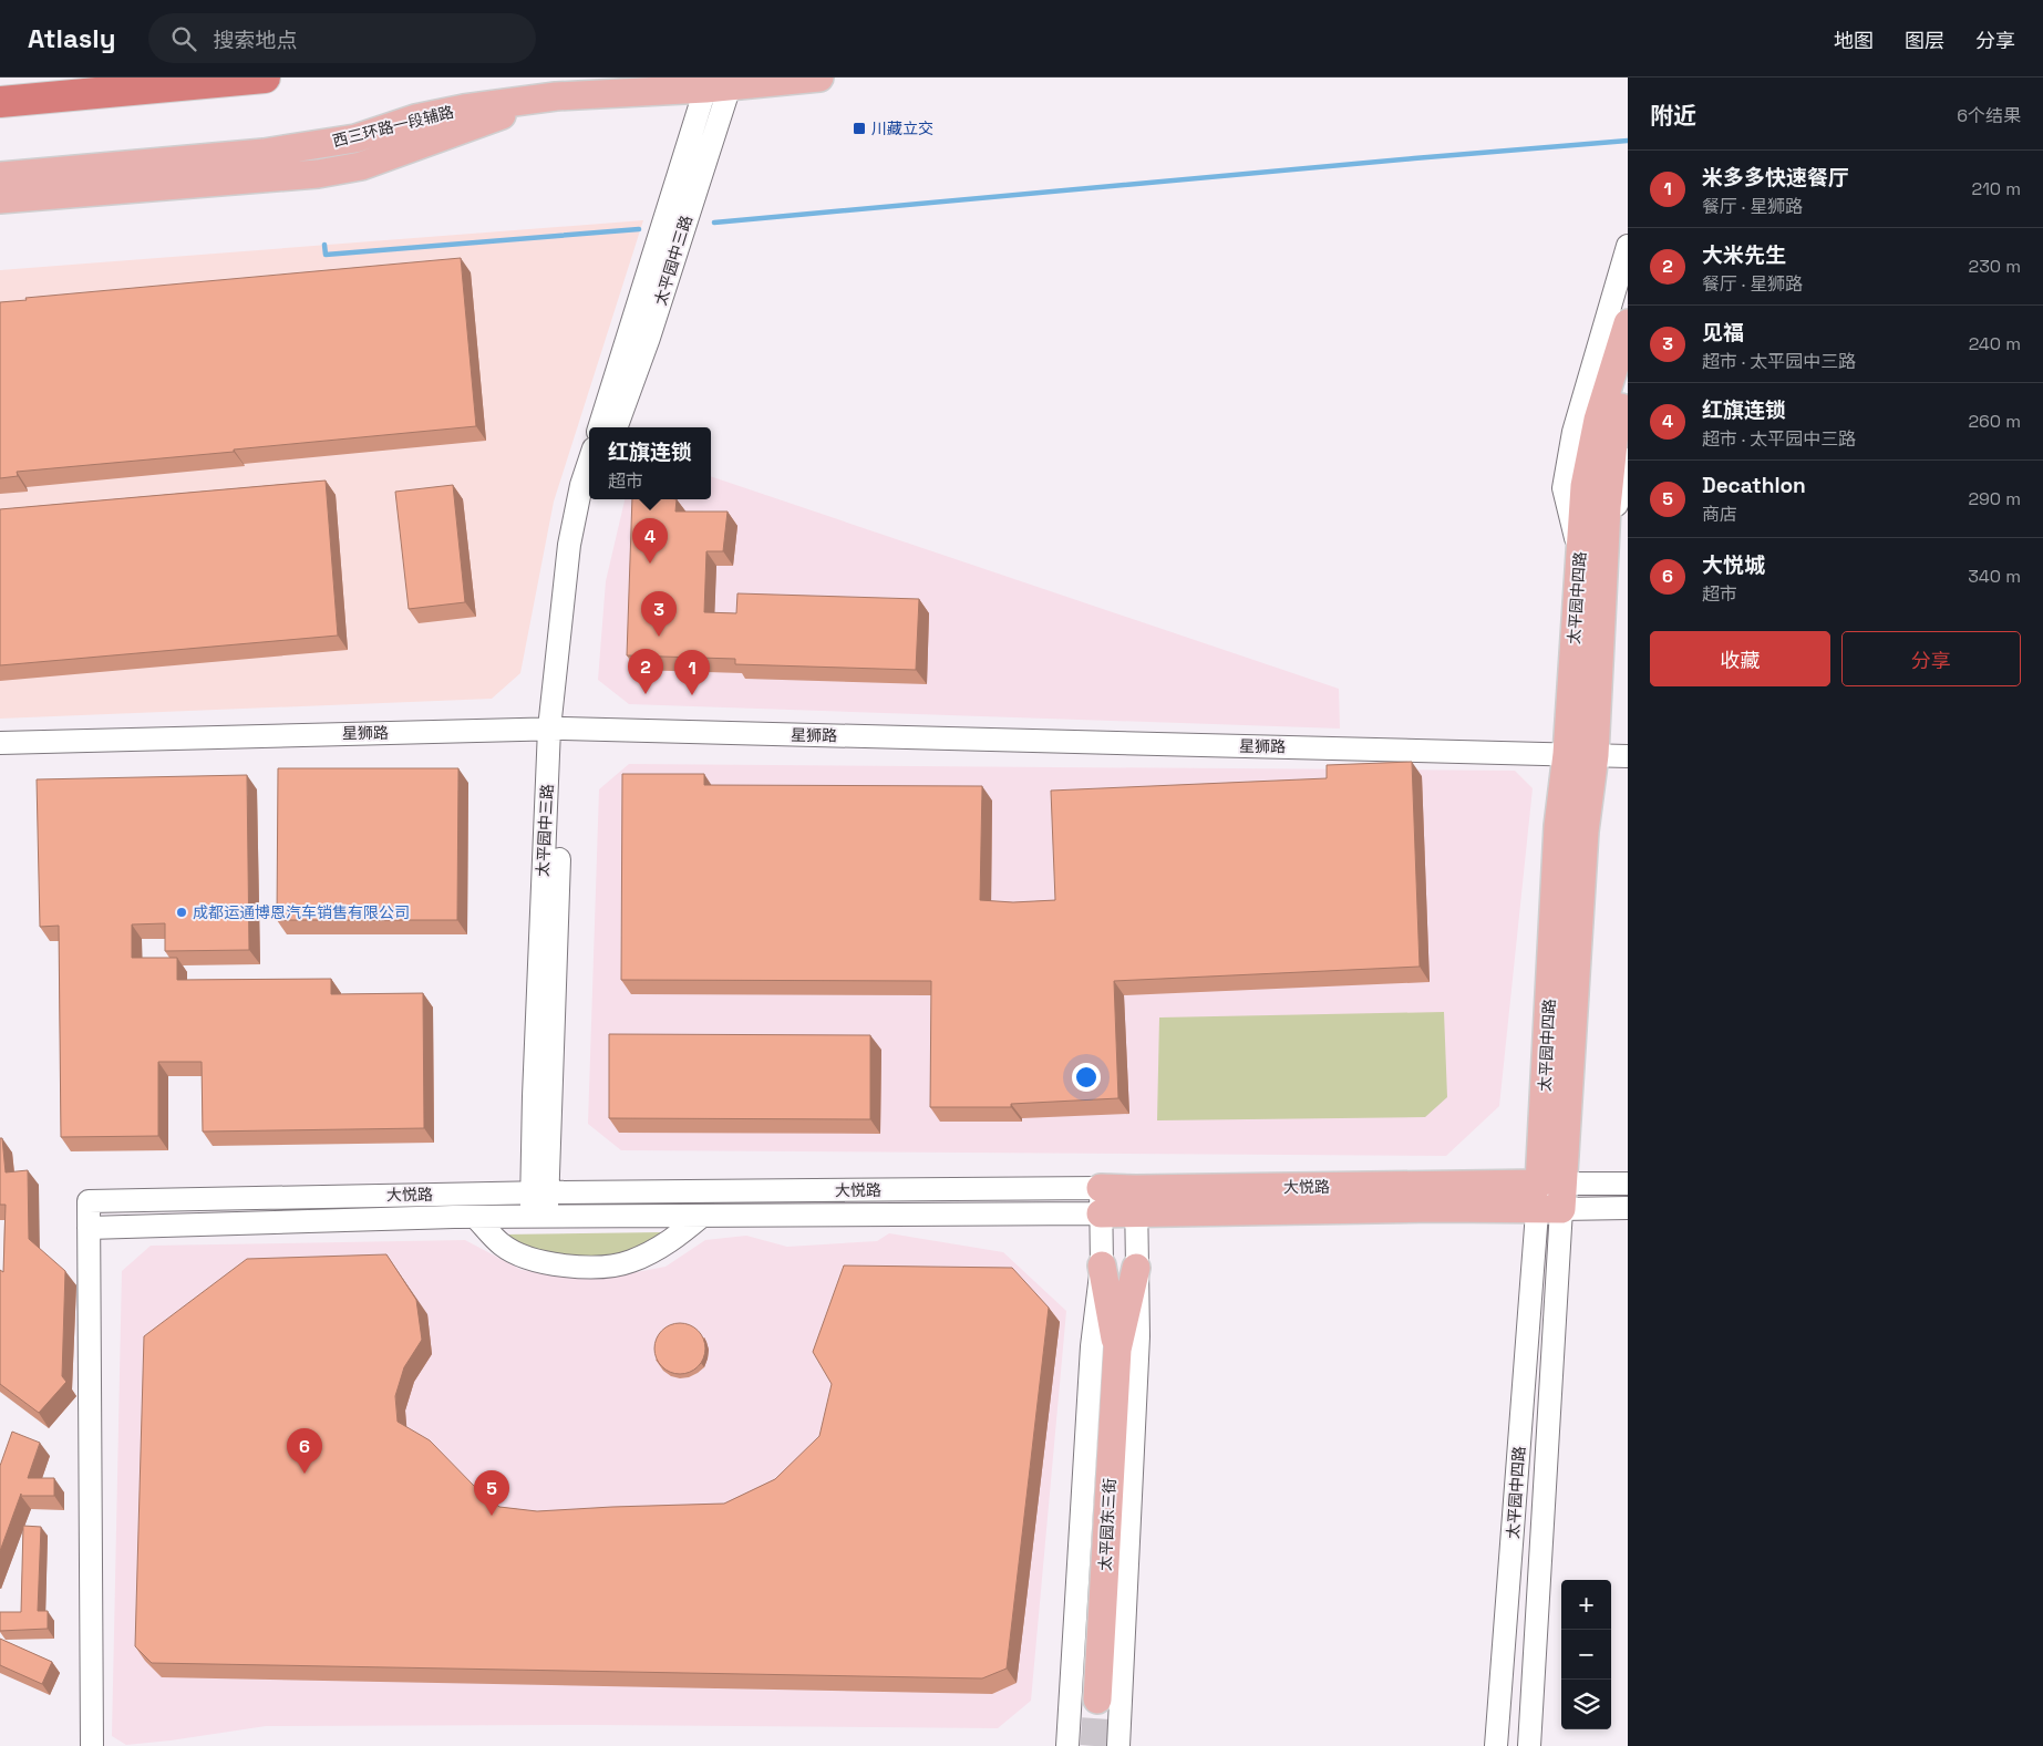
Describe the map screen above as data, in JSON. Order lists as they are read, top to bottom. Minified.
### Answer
{"streets":{"main road":["西三环路一段辅路","太平园中四路","大悦路","太平园东三街"],"street":["太平园中三路","星狮路"]},"crossings":[["西三环路一段辅路","太平园中三路"],["太平园中三路","星狮路"],["太平园中三路","大悦路"],["太平园中四路","星狮路"],["太平园中四路","大悦路"]],"places":{"transit":["川藏立交"],"other":["成都运通博恩汽车销售有限公司"]},"page":{"header":"Atlasly","search":"搜索地点","nav":["地图","图层","分享"],"heading":["附近","6个结果"],"list":[{"mark":"1","name":"米多多快速餐厅","note":"餐厅 · 星狮路","value":"210 m"},{"mark":"2","name":"大米先生","note":"餐厅 · 星狮路","value":"230 m"},{"mark":"3","name":"见福","note":"超市 · 太平园中三路","value":"240 m"},{"mark":"4","name":"红旗连锁","note":"超市 · 太平园中三路","value":"260 m"},{"mark":"5","name":"Decathlon","note":"商店","value":"290 m"},{"mark":"6","name":"大悦城","note":"超市","value":"340 m"}],"popup":["红旗连锁","超市"],"pins":["4","3","2","1","6","5"],"buttons":["收藏","分享"],"map_buttons":["+","−"]}}
